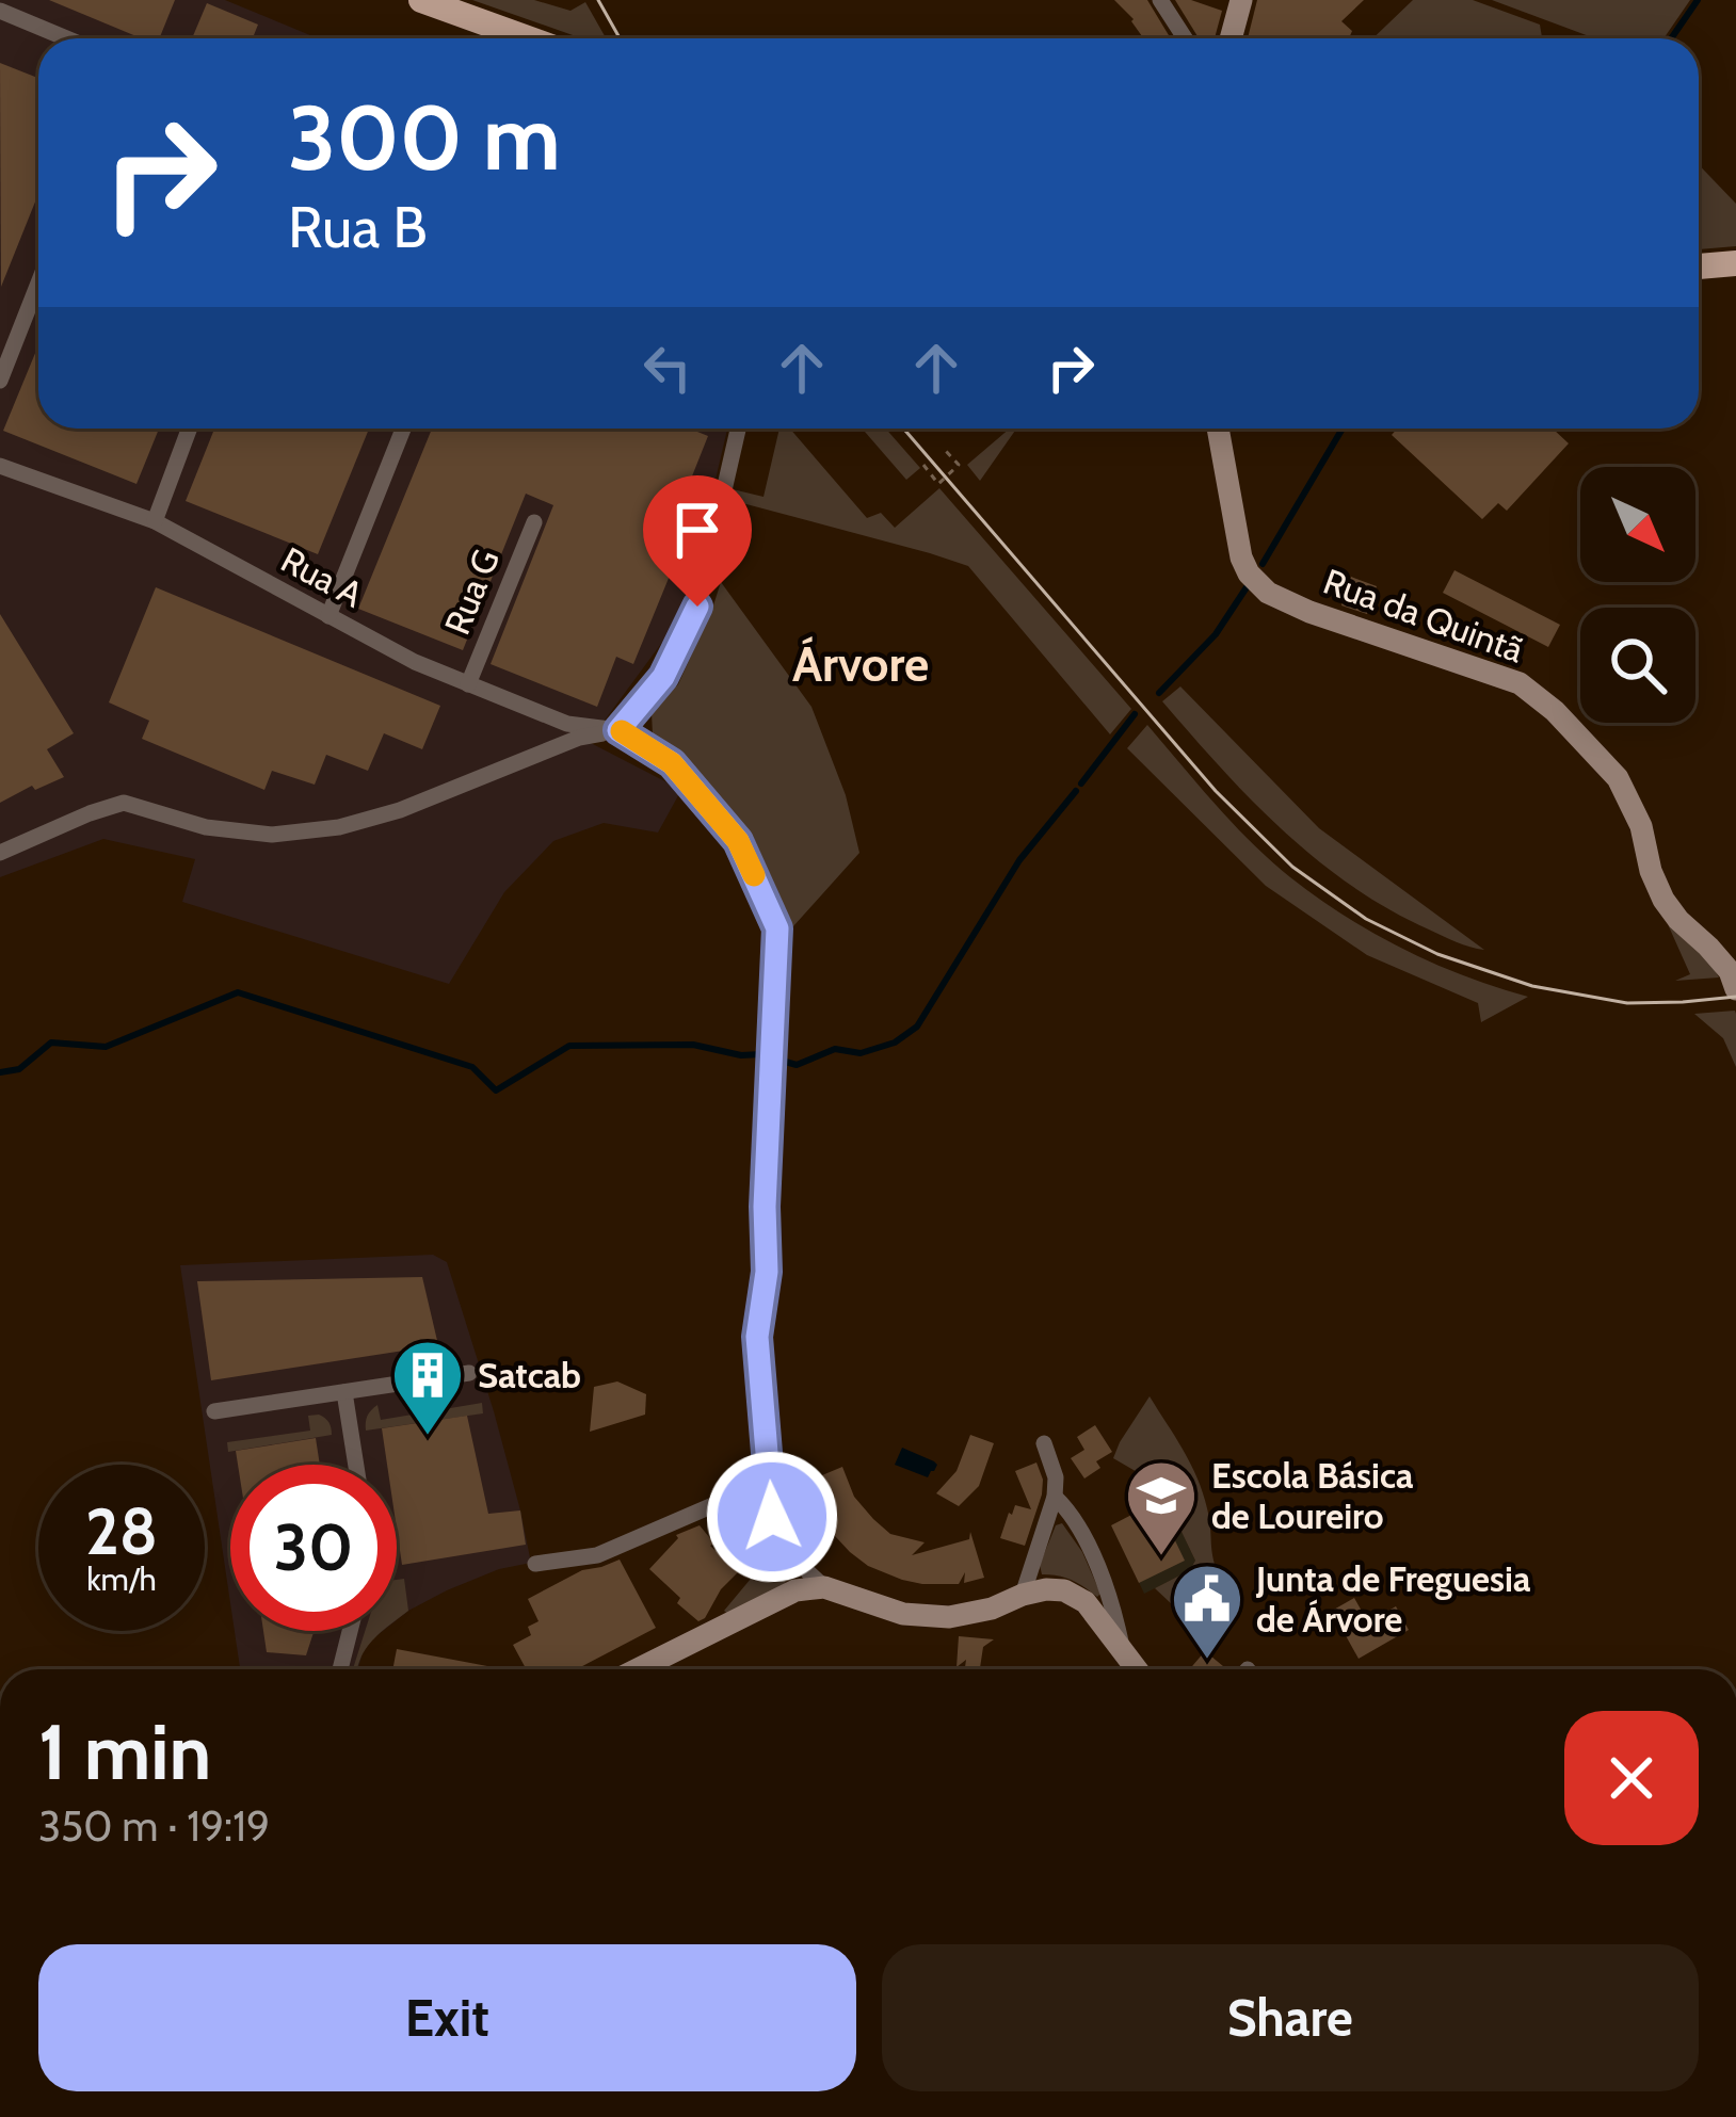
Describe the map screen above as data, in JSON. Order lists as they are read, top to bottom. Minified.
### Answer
{"streets":{"street":["Rua A","Rua G","Rua da Quintã"]},"crossings":[["Rua A","Rua G"]],"districts":["Árvore"],"places":{"building":["Satcab"],"school or university":["Escola Básica de Loureiro"],"public building":["Junta de Freguesia de Árvore"]},"north":"bottom right","page":{"turn":["300 m","Rua B"],"speed":"28 km/h","limit":"30","heading":["1 min","350 m · 19:19"],"buttons":["Exit","Share"]}}
